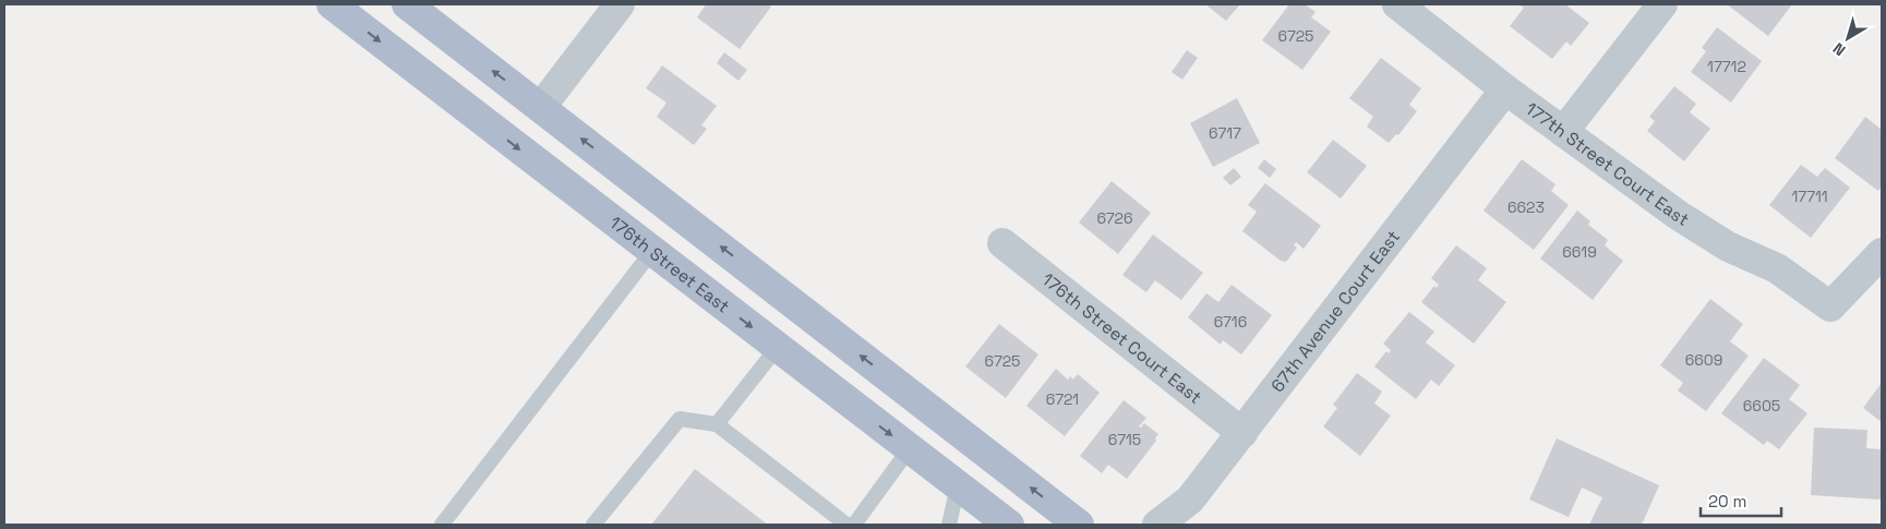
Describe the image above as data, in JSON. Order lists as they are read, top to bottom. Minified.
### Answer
{"streets":{"main road":["176th Street East"],"street":["177th Street Court East","67th Avenue Court East","176th Street Court East"]},"crossings":[["177th Street Court East","67th Avenue Court East"],["67th Avenue Court East","176th Street Court East"]],"house_numbers":["6725","17712","6717","17711","6623","6726","6619","6716","6609","6725","6721","6605","6715"],"scale_bar":"20 m","north":"bottom left"}
